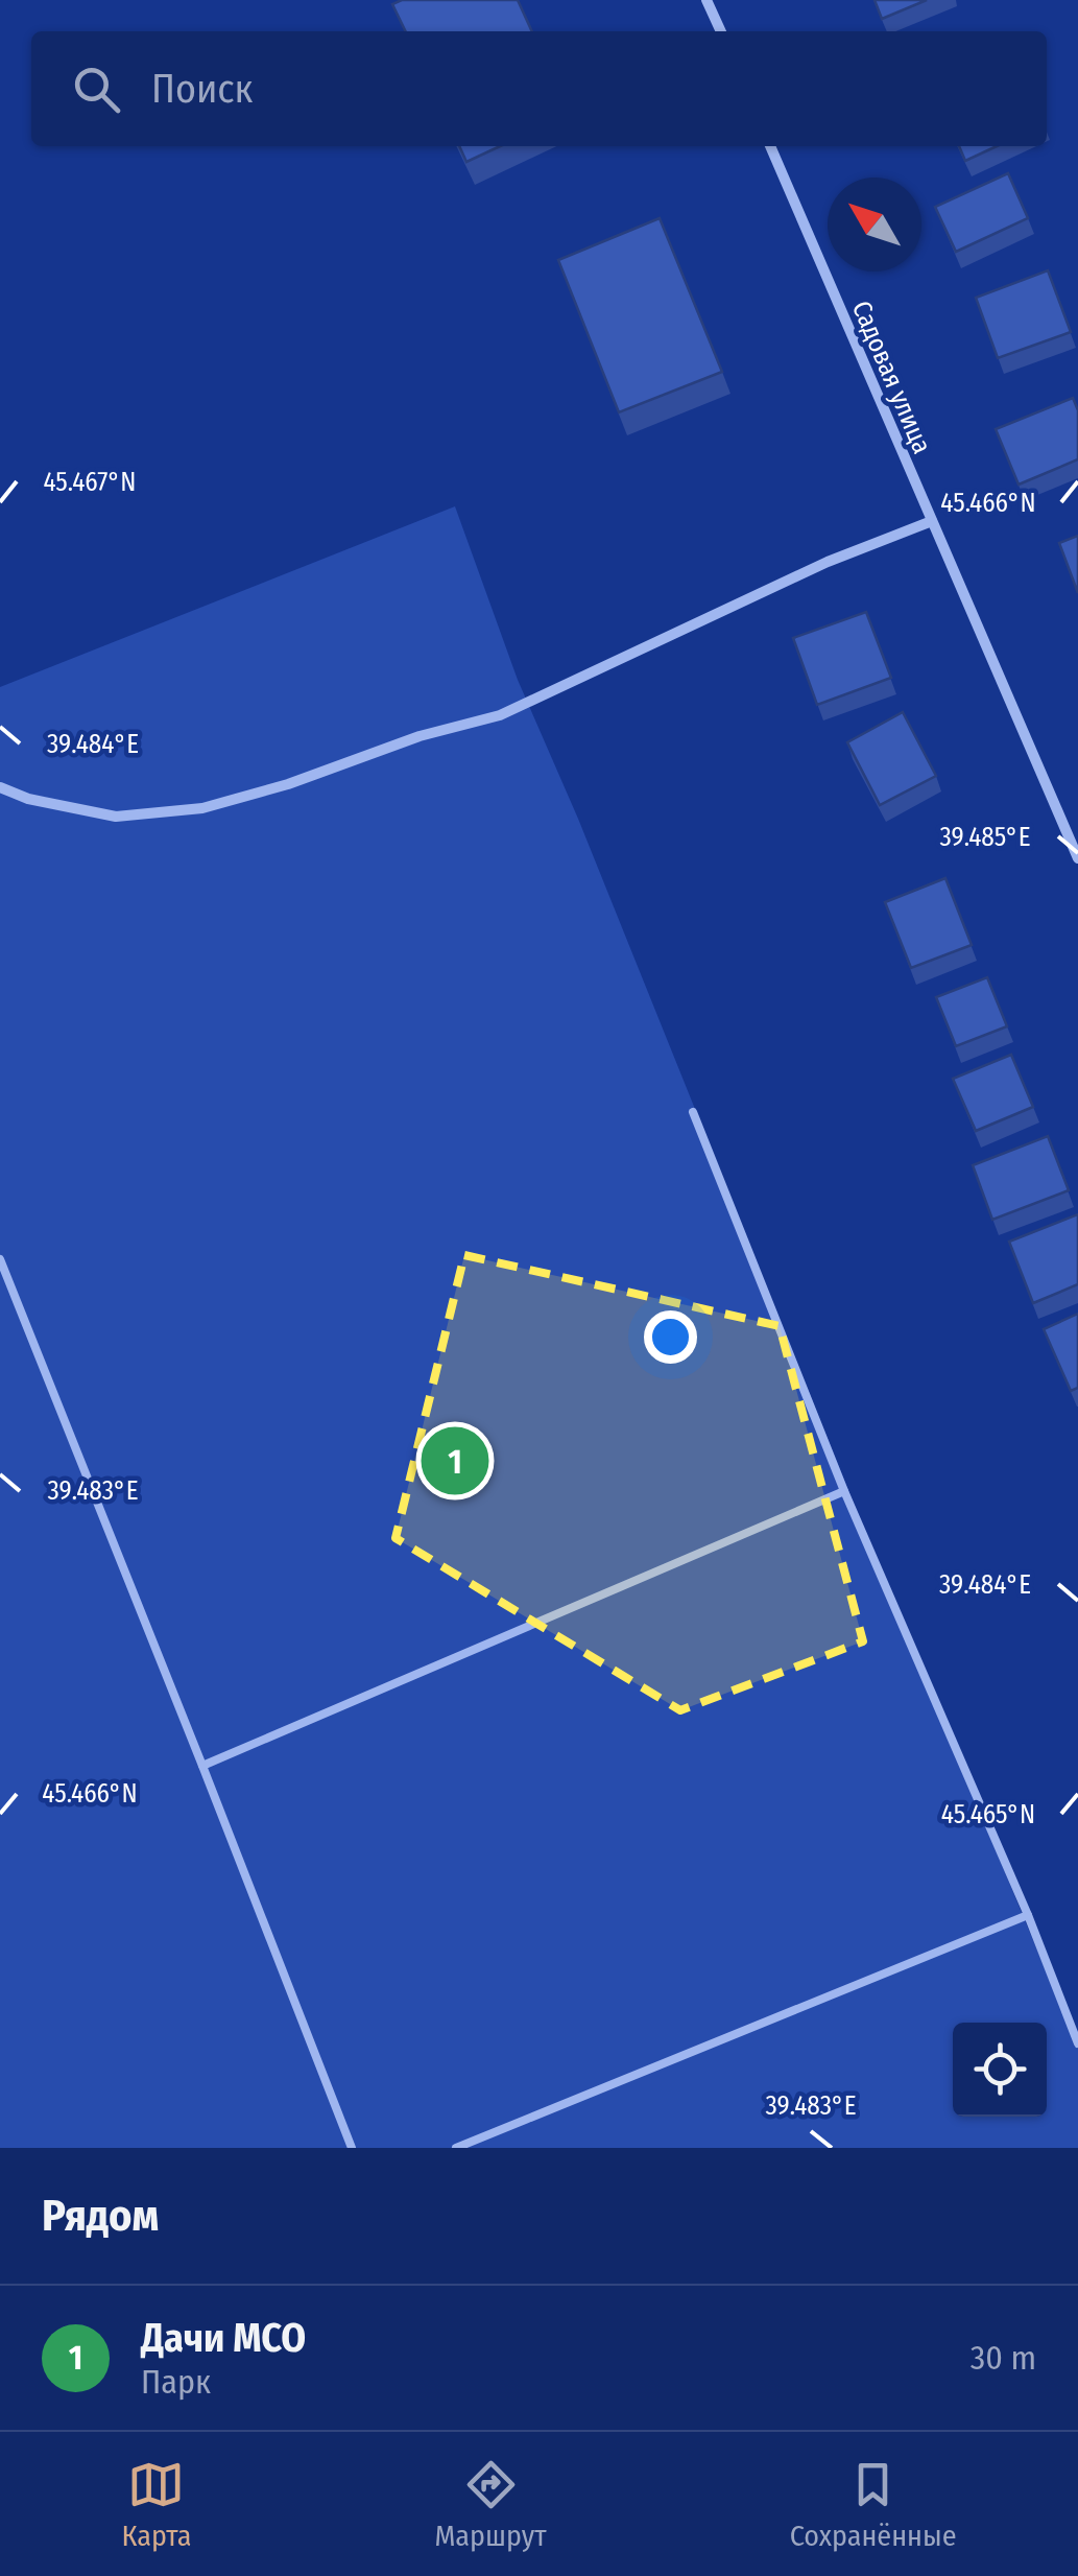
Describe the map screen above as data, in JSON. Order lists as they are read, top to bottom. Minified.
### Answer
{"streets":{"street":["Садовая улица"]},"north":"top left","page":{"search":"Поиск","pins":"1","heading":"Рядом","list":[{"mark":"1","name":"Дачи МСО","note":"Парк","value":"30 m"}],"nav":["Карта","Маршрут","Сохранённые"]},"coordinates":["45.467°N","45.466°N","39.484°E","39.485°E","39.483°E","45.465°N"]}
